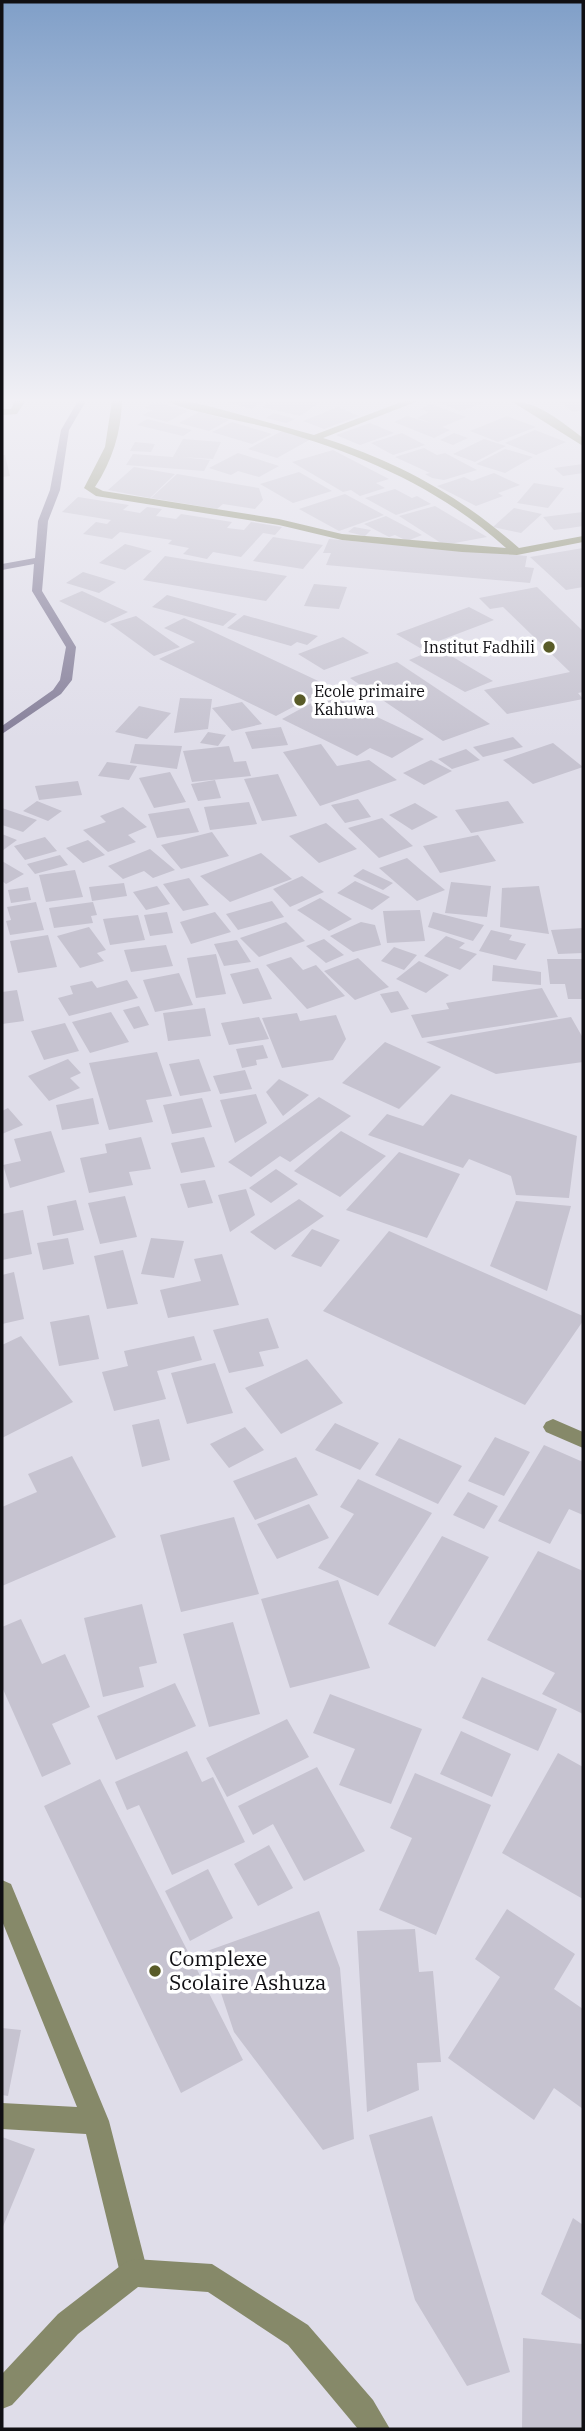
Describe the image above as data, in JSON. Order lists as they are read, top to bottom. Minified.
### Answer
{"places":["Institut Fadhili","Ecole primaire Kahuwa","Complexe Scolaire Ashuza"]}
